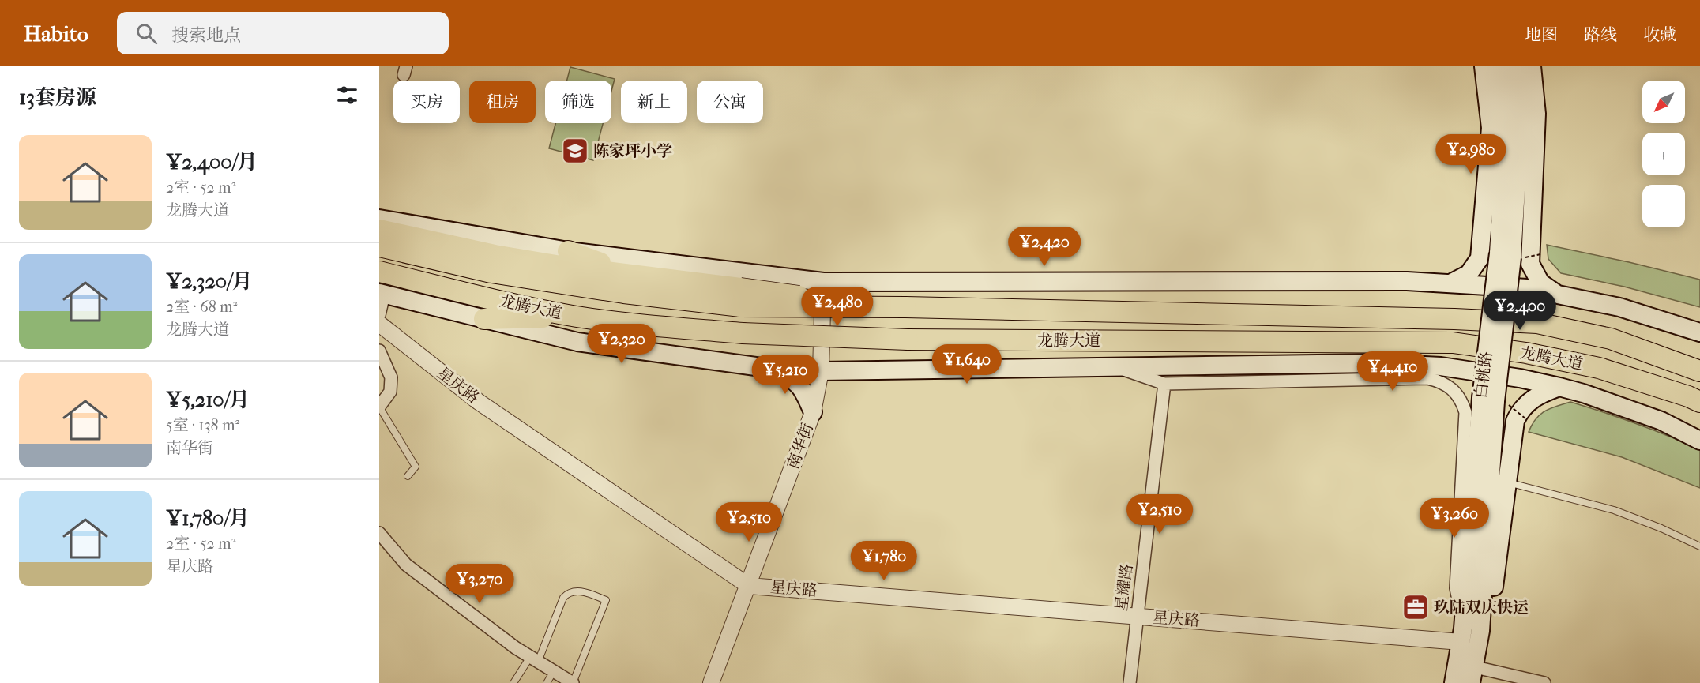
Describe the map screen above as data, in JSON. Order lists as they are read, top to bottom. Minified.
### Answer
{"streets":{"highway":["龙腾大道"],"main road":["白桃路"],"street":["星庆路","南华街","星耀路"]},"crossings":[["白桃路","星庆路"],["星庆路","南华街"],["星庆路","星耀路"]],"places":{"school or university":["陈家坪小学"],"office":["玖陆双庆快运"]},"north":"bottom left","page":{"header":"Habito","search":"搜索地点","nav":["地图","路线","收藏"],"heading":"13套房源","map_buttons":["+","−"],"chip":["买房","租房","筛选","新上","公寓"],"list":[{"name":"¥2,400/月","note":"2室 · 52 m² · 龙腾大道"},{"name":"¥2,320/月","note":"2室 · 68 m² · 龙腾大道"},{"name":"¥5,210/月","note":"5室 · 138 m² · 南华街"},{"name":"¥1,780/月","note":"2室 · 52 m² · 星庆路"}],"price":["¥2,980","¥2,420","¥2,480","¥2,400","¥2,320","¥1,640","¥4,410","¥5,210","¥2,510","¥3,260","¥2,510","¥1,780","¥3,270"]}}
